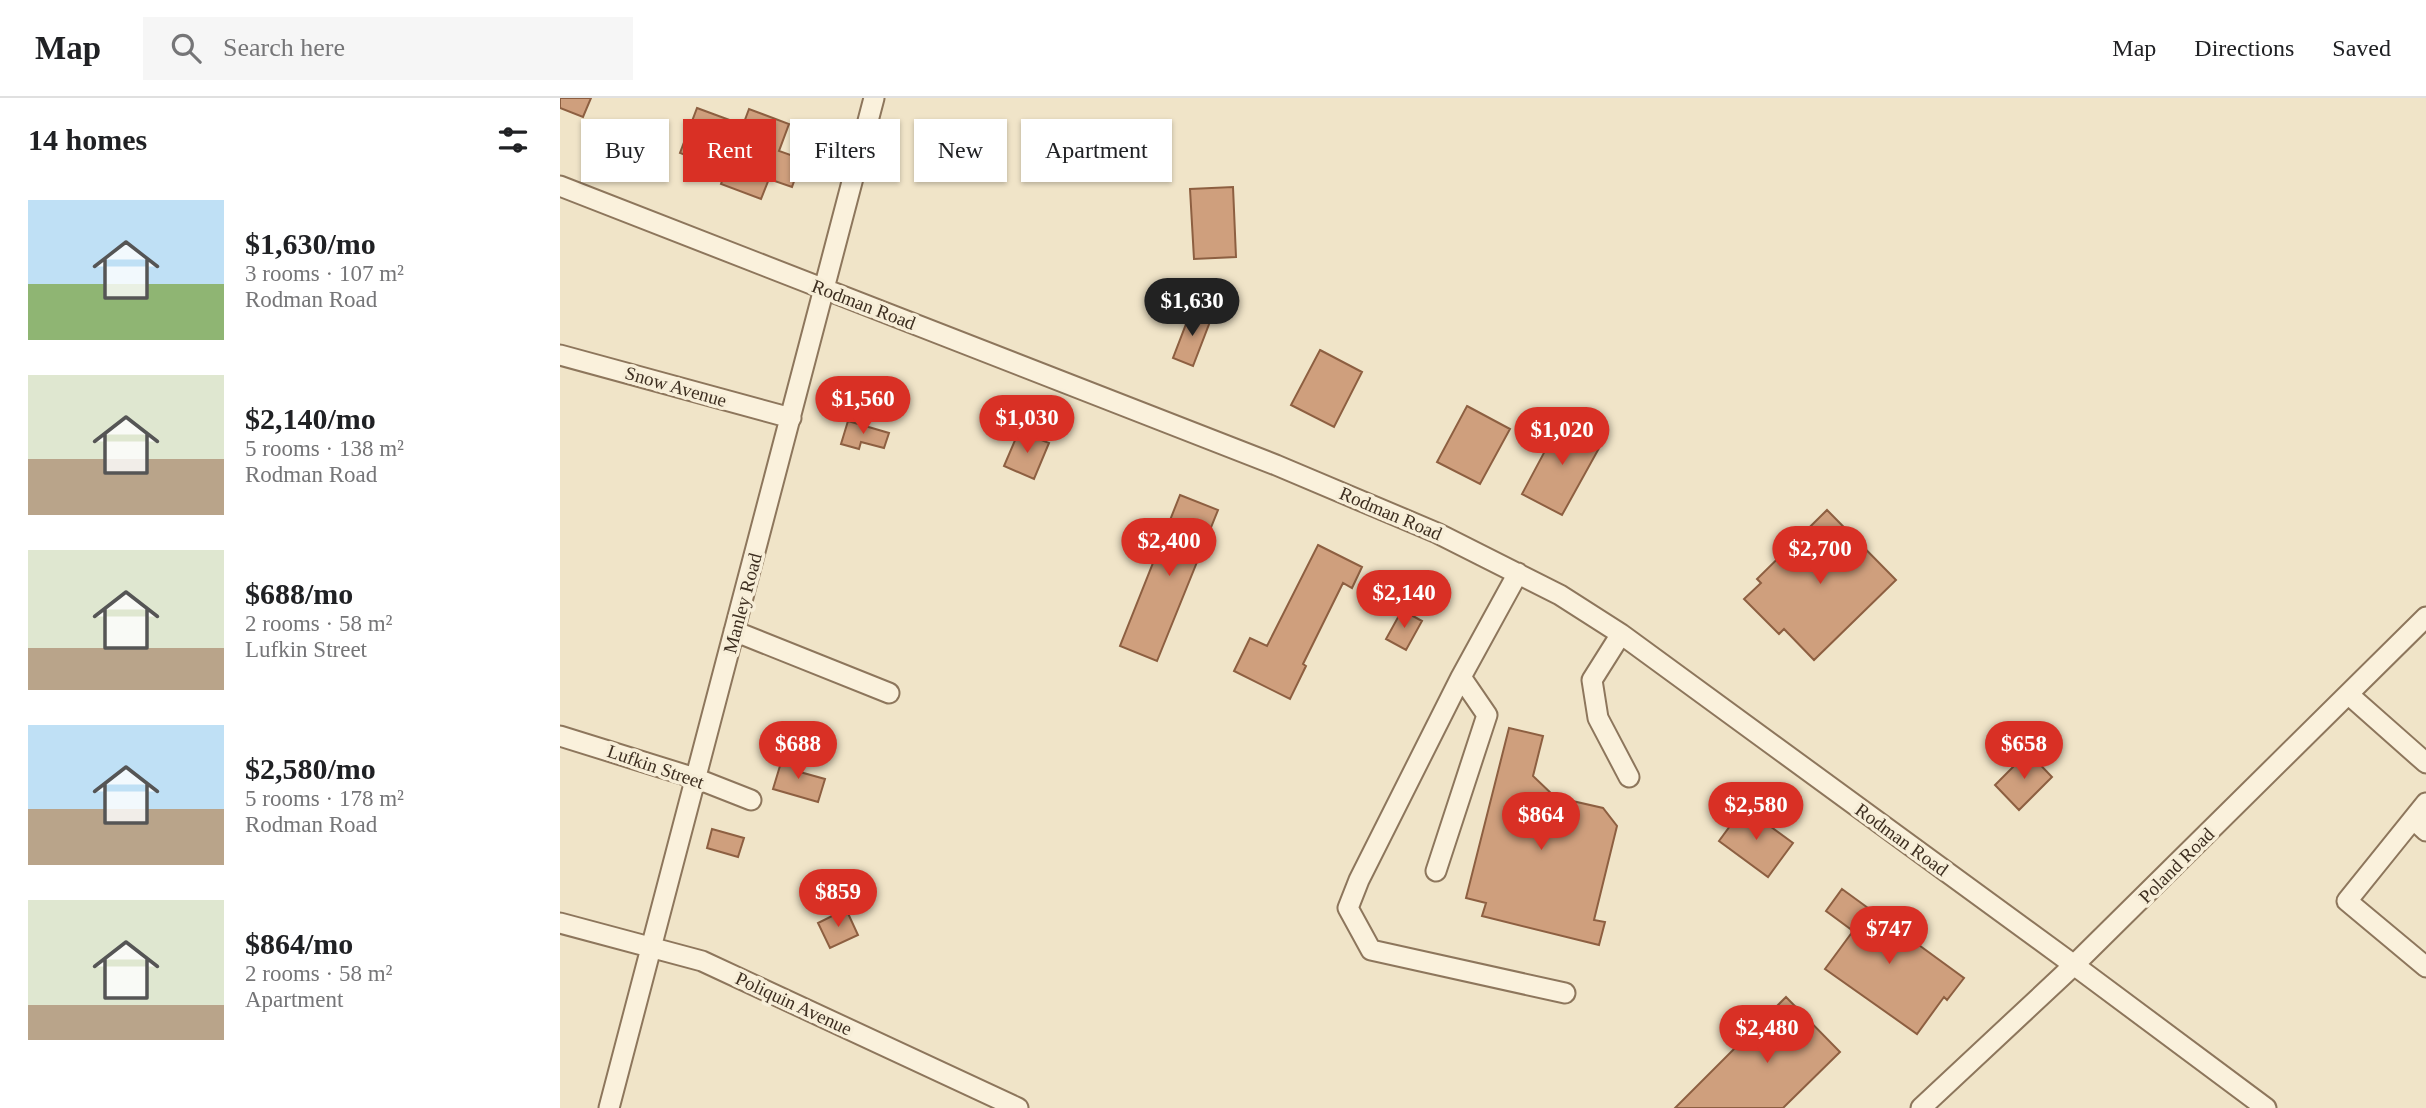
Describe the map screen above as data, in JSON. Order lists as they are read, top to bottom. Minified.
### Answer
{"streets":{"street":["Rodman Road","Snow Avenue","Manley Road","Lufkin Street","Poland Road","Poliquin Avenue"]},"crossings":[["Rodman Road","Manley Road"],["Rodman Road","Poland Road"],["Snow Avenue","Manley Road"],["Manley Road","Lufkin Street"],["Manley Road","Poliquin Avenue"]],"page":{"header":"Map","search":"Search here","nav":["Map","Directions","Saved"],"heading":"14 homes","chip":["Buy","Rent","Filters","New","Apartment"],"list":[{"name":"$1,630/mo","note":"3 rooms · 107 m² · Rodman Road"},{"name":"$2,140/mo","note":"5 rooms · 138 m² · Rodman Road"},{"name":"$688/mo","note":"2 rooms · 58 m² · Lufkin Street"},{"name":"$2,580/mo","note":"5 rooms · 178 m² · Rodman Road"},{"name":"$864/mo","note":"2 rooms · 58 m² · Apartment"}],"price":["$1,630","$1,560","$1,030","$1,020","$2,400","$2,700","$2,140","$688","$658","$2,580","$864","$859","$747","$2,480"]}}
